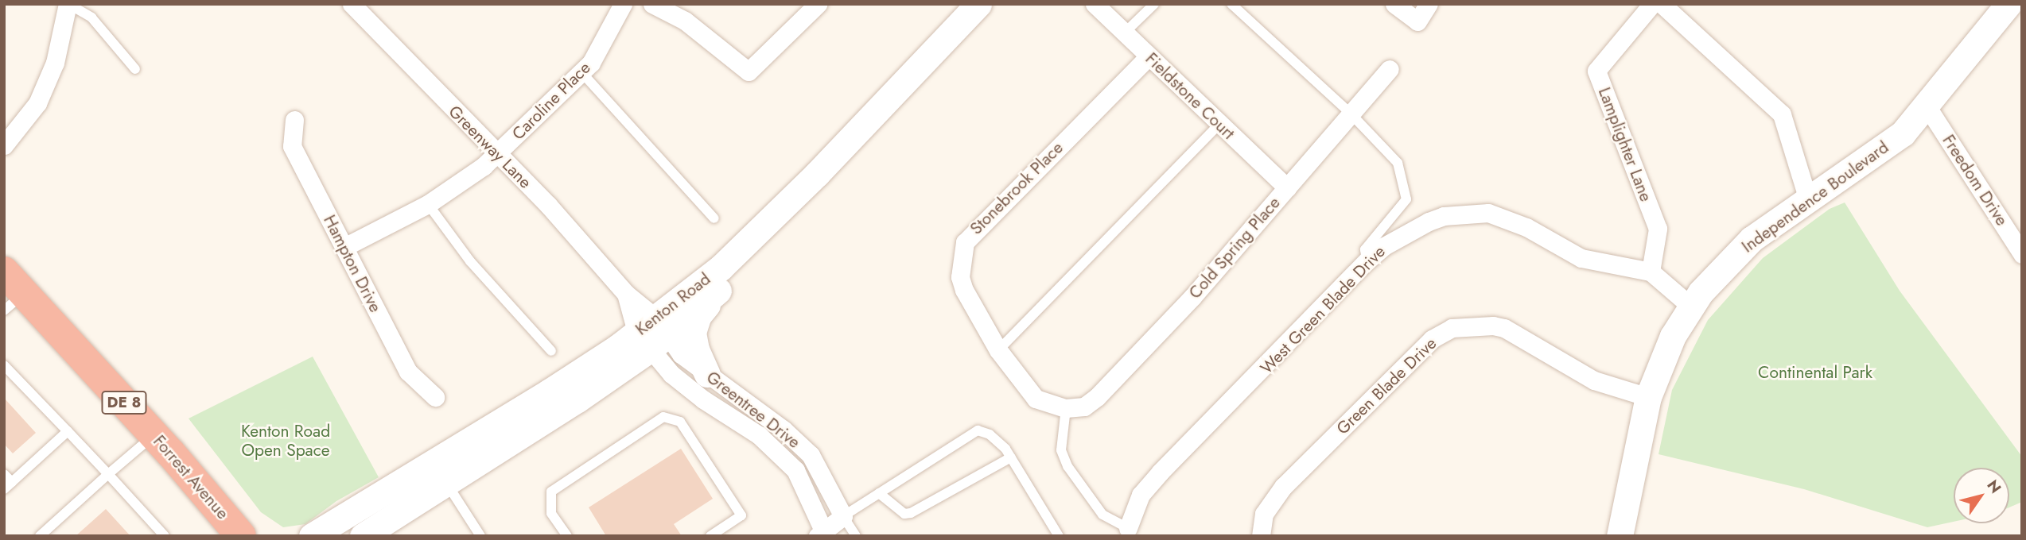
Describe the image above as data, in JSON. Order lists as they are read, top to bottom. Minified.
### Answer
{"streets":{"highway":["DE 8","Forrest Avenue"],"main road":["Independence Boulevard","Kenton Road"],"street":["Fieldstone Court","Caroline Place","Lamplighter Lane","Greenway Lane","Freedom Drive","Stonebrook Place","Cold Spring Place","Hampton Drive","West Green Blade Drive","Green Blade Drive","Greentree Drive"]},"crossings":[["Fieldstone Court","Stonebrook Place"],["Fieldstone Court","Cold Spring Place"],["Caroline Place","Greenway Lane"],["Caroline Place","Hampton Drive"],["Lamplighter Lane","West Green Blade Drive"],["Greenway Lane","Kenton Road"],["Greenway Lane","Greentree Drive"],["Freedom Drive","Independence Boulevard"],["Stonebrook Place","Cold Spring Place"],["Independence Boulevard","Green Blade Drive"],["Kenton Road","Greentree Drive"]],"parks":["Continental Park","Kenton Road Open Space"],"north":"top right"}
